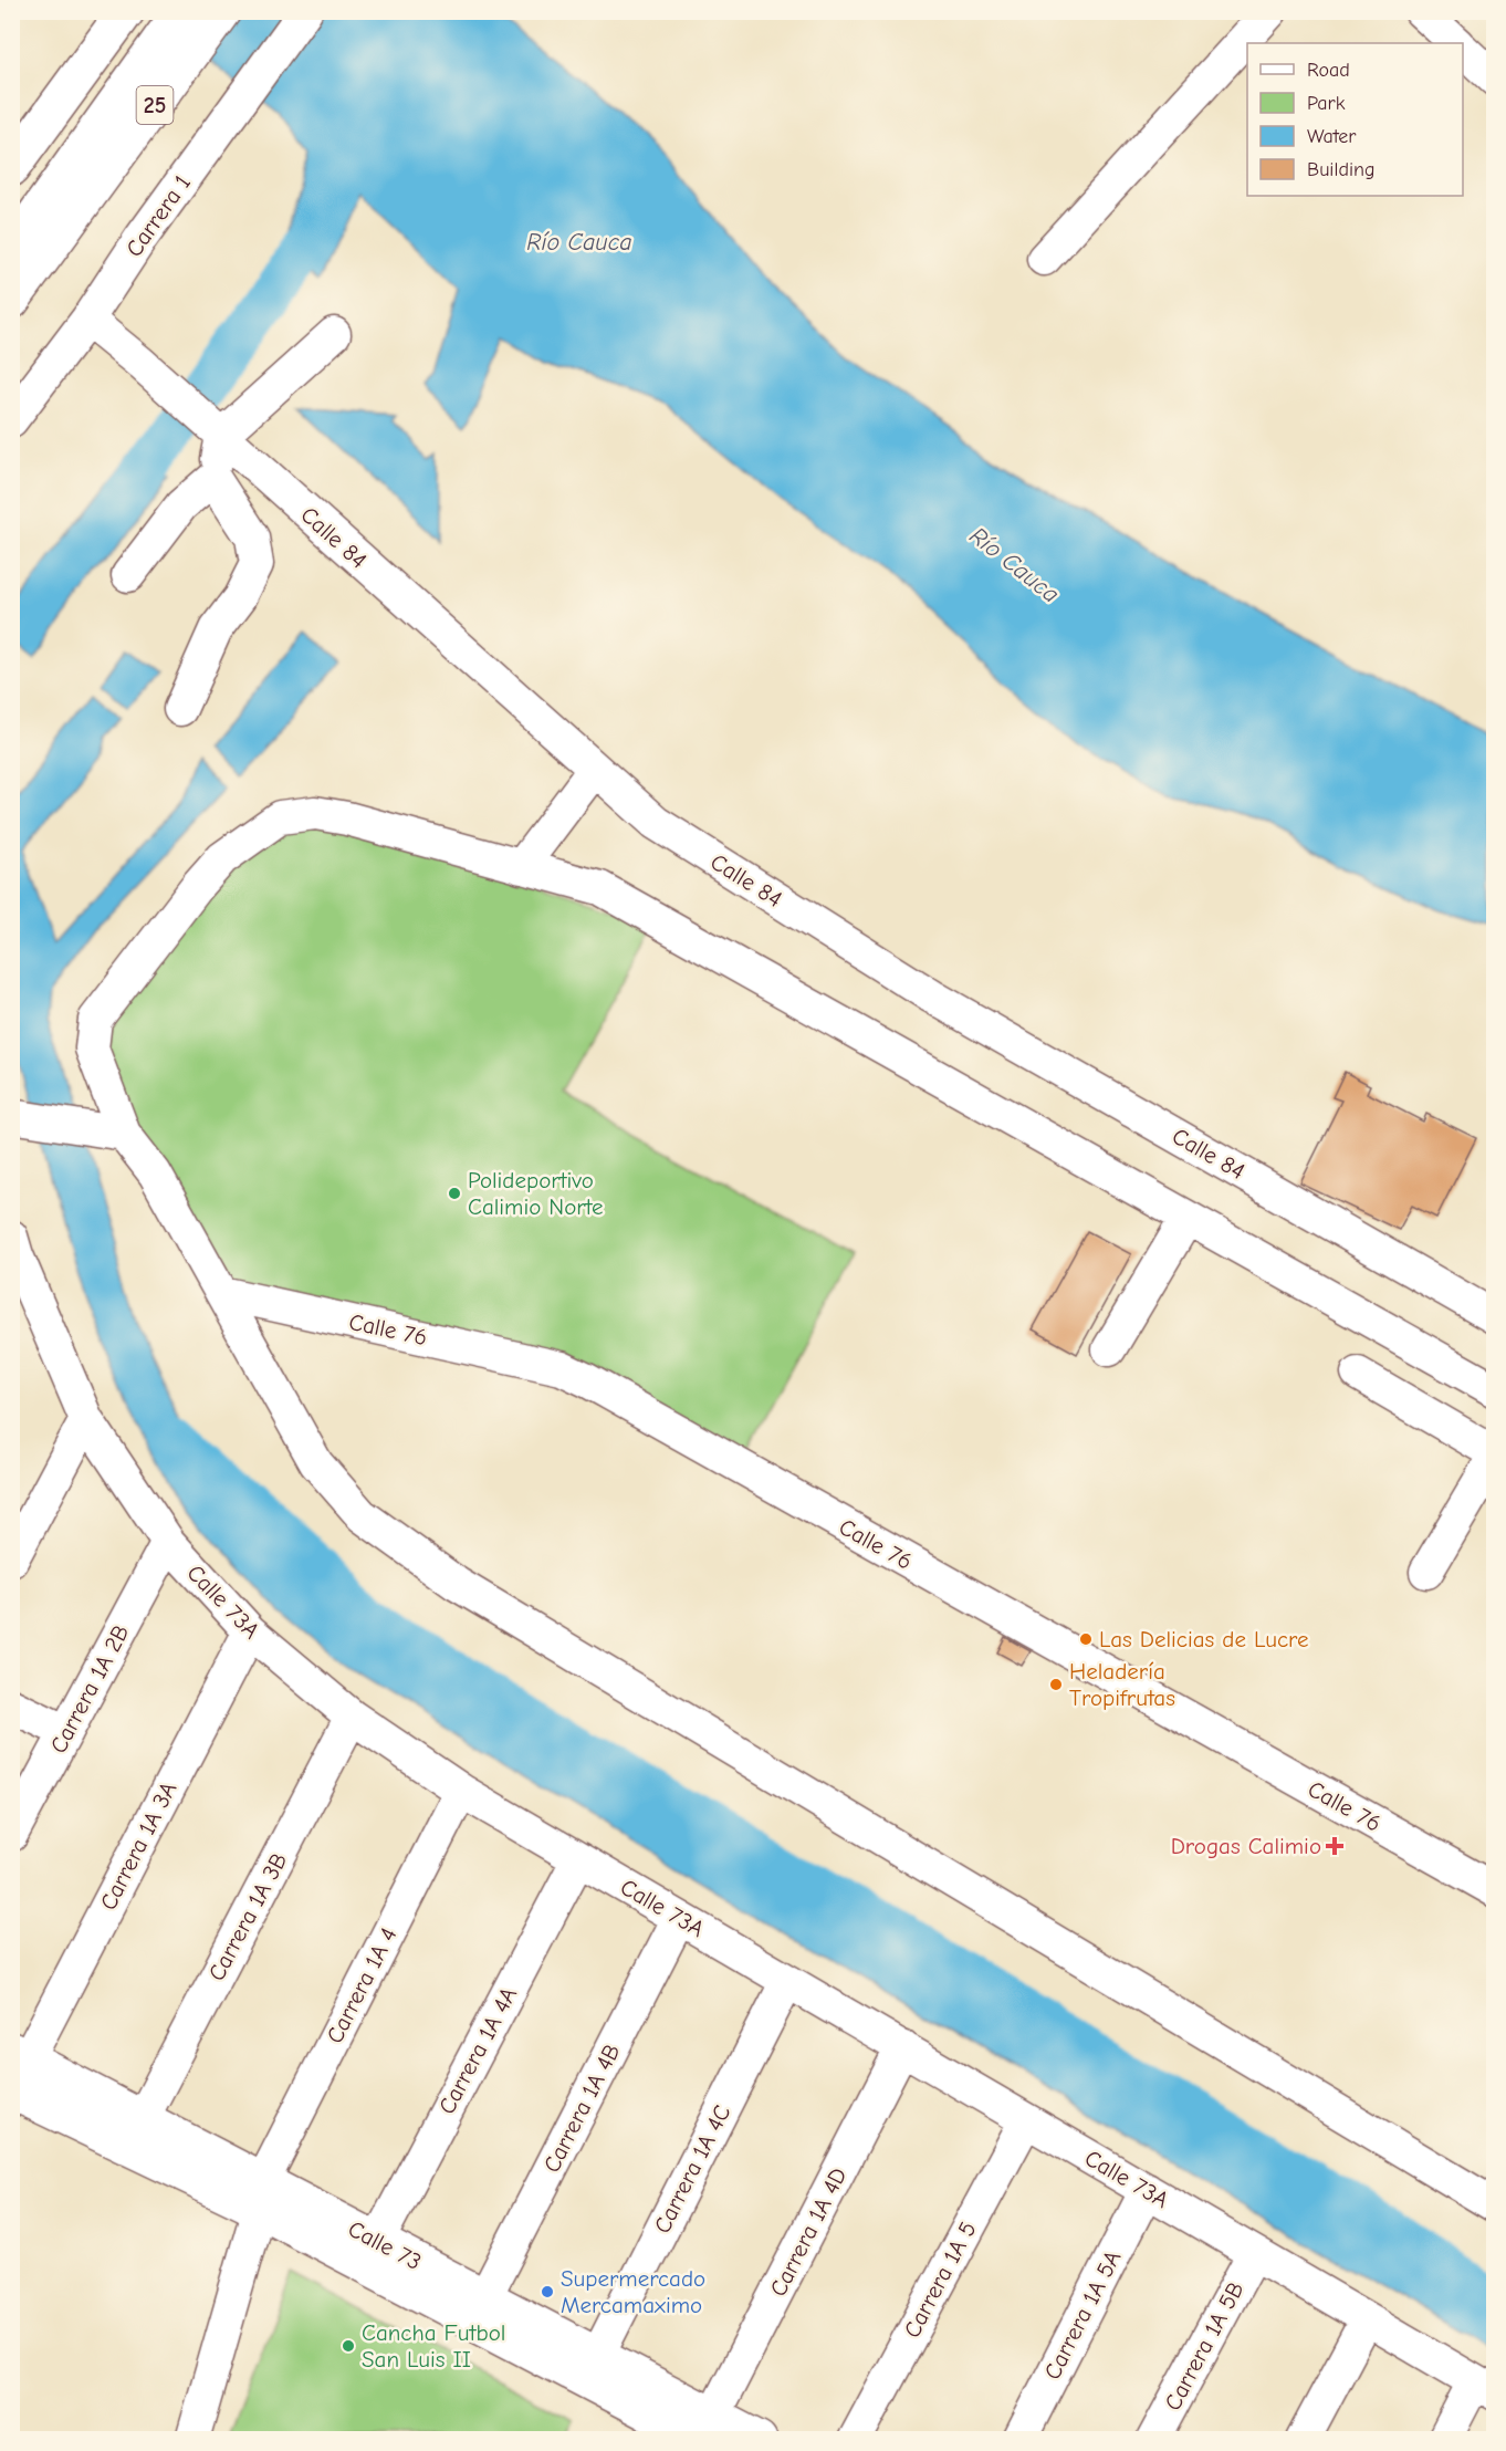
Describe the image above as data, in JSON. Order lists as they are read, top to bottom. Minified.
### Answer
{"streets":{"main road":["25","Calle 73"],"street":["Carrera 1","Calle 84","Calle 76","Calle 73A","Carrera 1A 2B","Carrera 1A 3A","Carrera 1A 3B","Carrera 1A 4","Carrera 1A 4A","Carrera 1A 4B","Carrera 1A 4C","Carrera 1A 4D","Carrera 1A 5","Carrera 1A 5A","Carrera 1A 5B"]},"crossings":[["Carrera 1","Calle 84"],["Calle 73A","Carrera 1A 2B"],["Calle 73A","Carrera 1A 3A"],["Calle 73A","Carrera 1A 3B"],["Calle 73A","Carrera 1A 4"],["Calle 73A","Carrera 1A 4A"],["Calle 73A","Carrera 1A 4B"],["Calle 73A","Carrera 1A 4C"],["Calle 73A","Carrera 1A 4D"],["Calle 73A","Carrera 1A 5"],["Calle 73A","Carrera 1A 5A"],["Calle 73A","Carrera 1A 5B"],["Carrera 1A 3A","Calle 73"],["Carrera 1A 3B","Calle 73"],["Carrera 1A 4","Calle 73"],["Carrera 1A 4A","Calle 73"],["Carrera 1A 4B","Calle 73"],["Carrera 1A 4C","Calle 73"],["Carrera 1A 4D","Calle 73"]],"water":["Río Cauca"],"places":{"other":["Polideportivo Calimio Norte","Las Delicias de Lucre","Heladería Tropifrutas","Supermercado Mercamaximo","Cancha Futbol San Luis II"],"health":["Drogas Calimio"]},"legend":["Road","Park","Water","Building"]}
